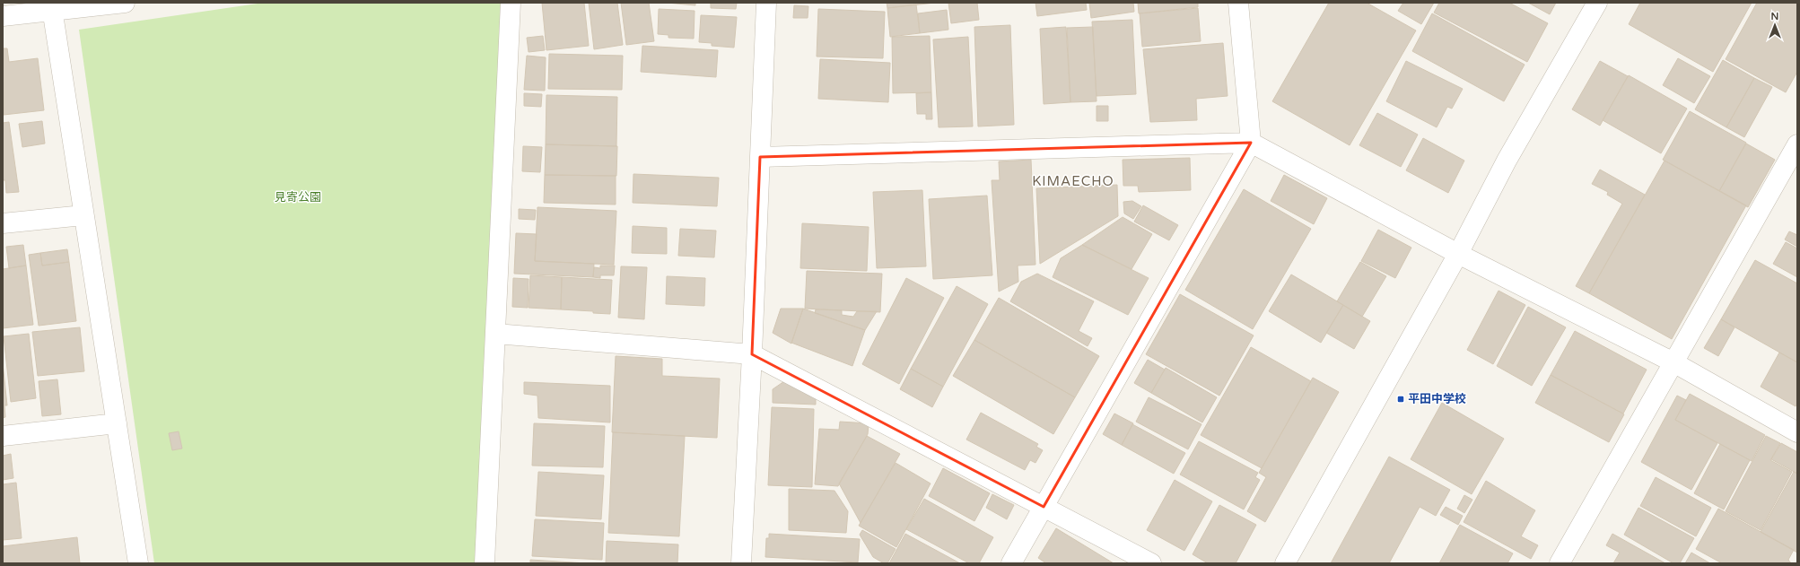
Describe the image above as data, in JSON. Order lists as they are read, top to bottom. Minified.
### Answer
{"districts":["KIMAECHO"],"parks":["見寄公園"],"places":{"transit":["平田中学校"]},"north":"top"}
